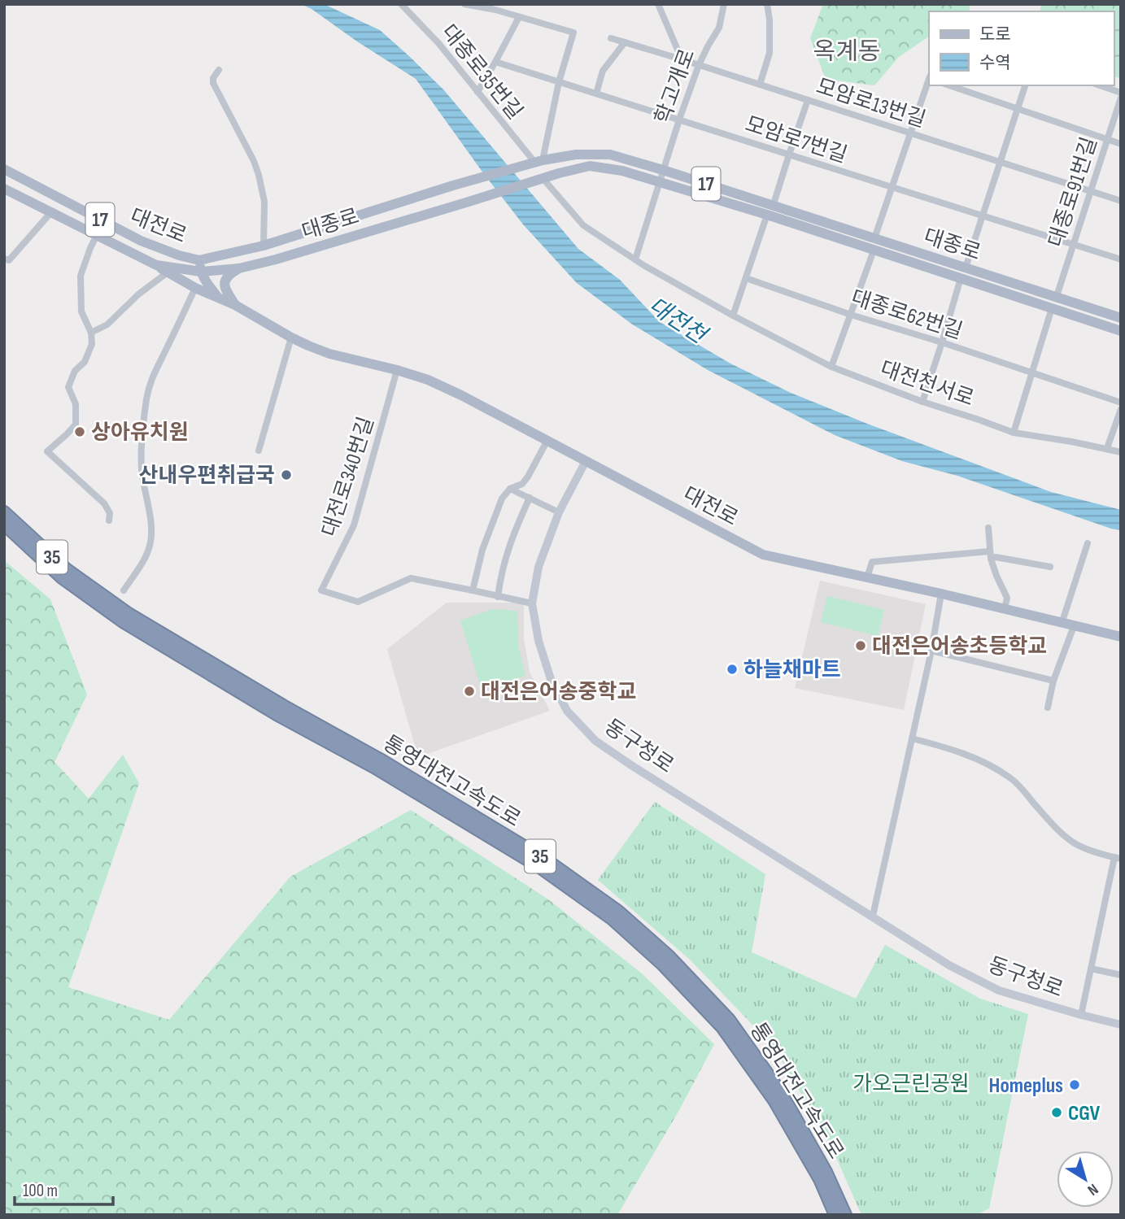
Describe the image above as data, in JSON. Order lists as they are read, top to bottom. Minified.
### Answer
{"streets":{"highway":["35","통영대전고속도로"],"main road":["17","대종로","대전로","동구청로"],"street":["대종로35번길","학고개로","모암로13번길","모암로7번길","대종로91번길","대종로62번길","대전천서로","대전로340번길"]},"crossings":[["대종로35번길","대종로"],["학고개로","모암로13번길"],["학고개로","모암로7번길"],["학고개로","대종로"],["모암로13번길","대종로91번길"],["모암로7번길","대종로91번길"],["대종로91번길","대종로"],["대종로","대전로"],["대종로","대종로62번길"],["대종로","대전천서로"],["대전로","대전로340번길"],["대전로","동구청로"]],"districts":["옥계동"],"water":["대전천"],"parks":["가오근린공원"],"places":["상아유치원","산내우편취급국","대전은어송초등학교","하늘채마트","대전은어송중학교","Homeplus","CGV"],"legend":["도로","수역"],"scale_bar":"100 m","north":"bottom right"}
